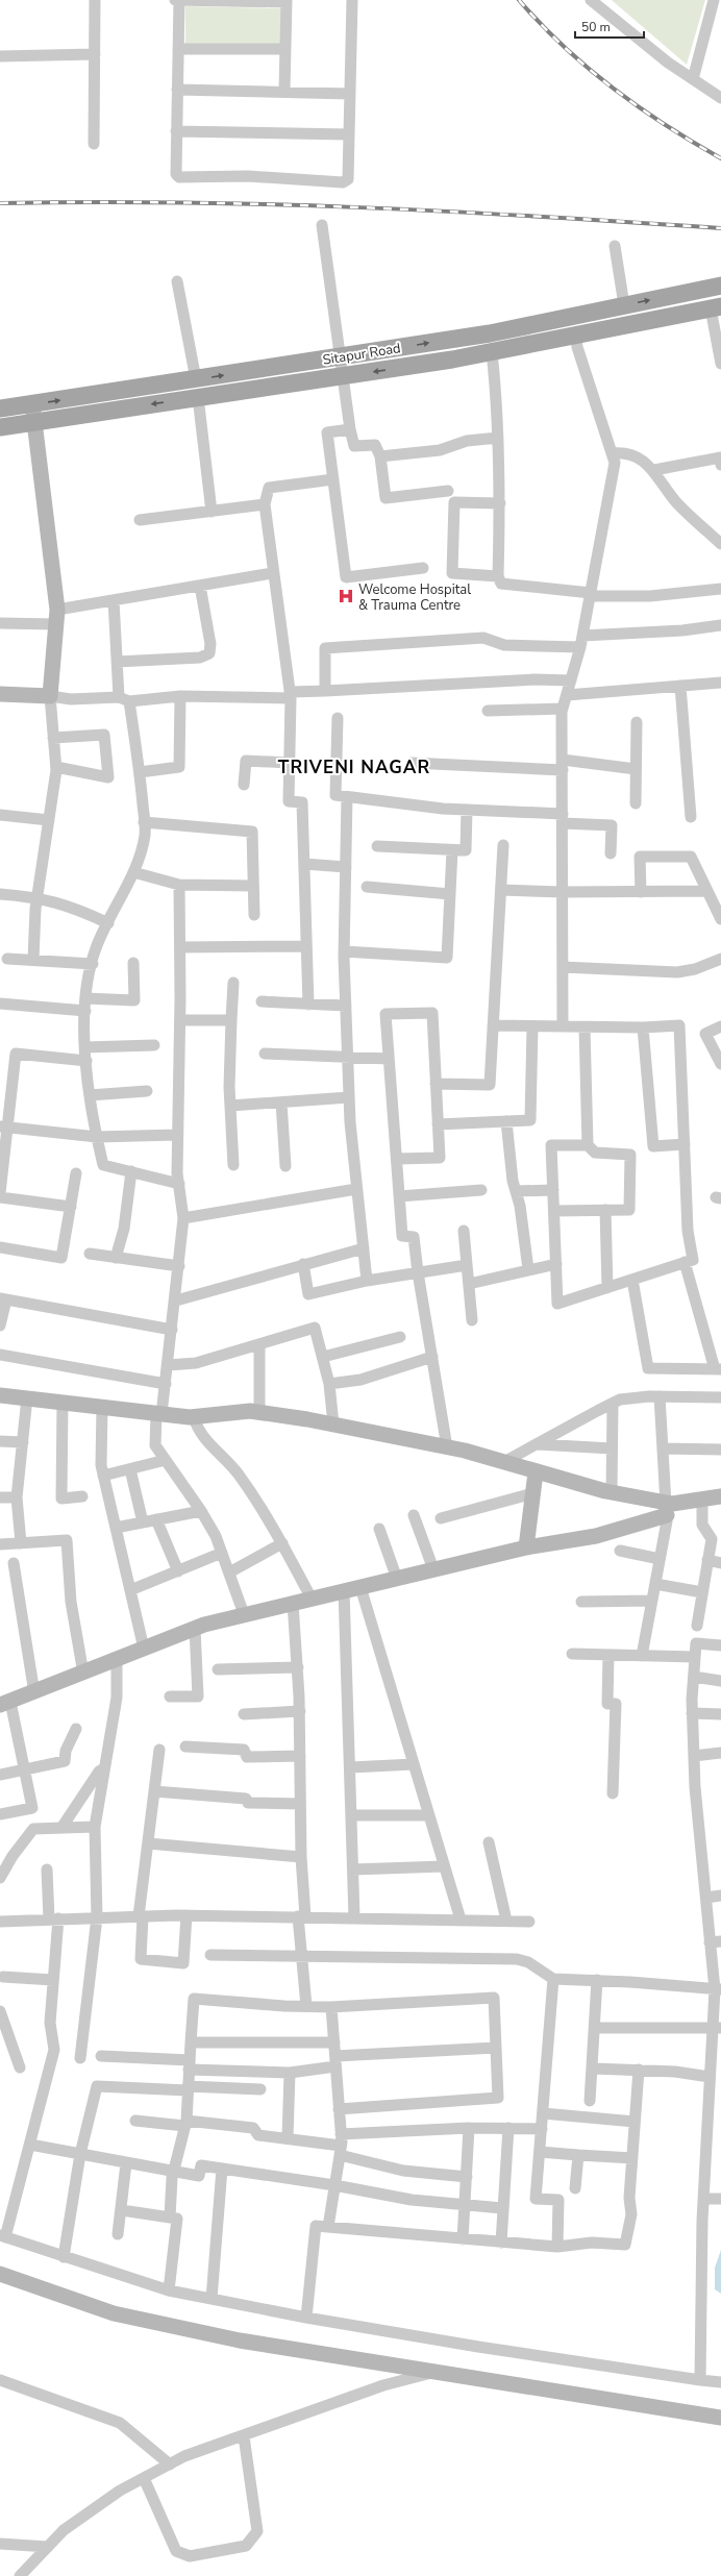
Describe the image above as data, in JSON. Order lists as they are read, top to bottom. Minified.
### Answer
{"streets":{"main road":["Sitapur Road"]},"districts":["TRIVENI NAGAR"],"places":{"hospital":["Welcome Hospital & Trauma Centre"]},"scale_bar":"50 m"}
